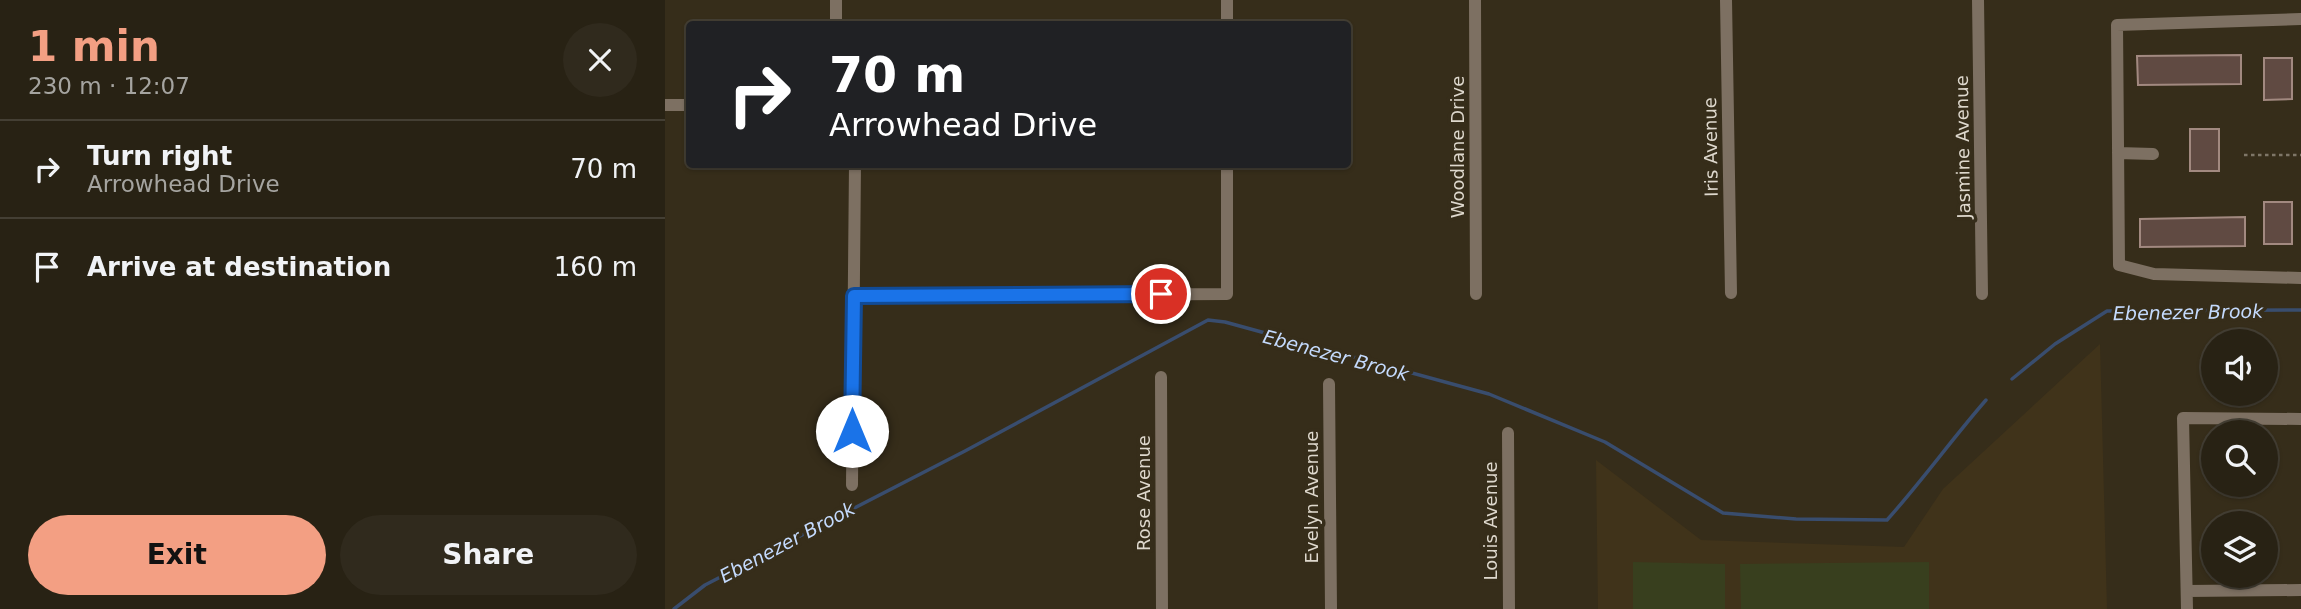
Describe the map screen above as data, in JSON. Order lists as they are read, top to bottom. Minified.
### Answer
{"streets":{"street":["Woodlane Drive","Iris Avenue","Jasmine Avenue","Rose Avenue","Evelyn Avenue","Louis Avenue"]},"water":["Ebenezer Brook"],"page":{"heading":["1 min","230 m · 12:07"],"turn":["70 m","Arrowhead Drive"],"list":[{"name":"Turn right","note":"Arrowhead Drive","value":"70 m"},{"name":"Arrive at destination","value":"160 m"}],"buttons":["Exit","Share"]}}
